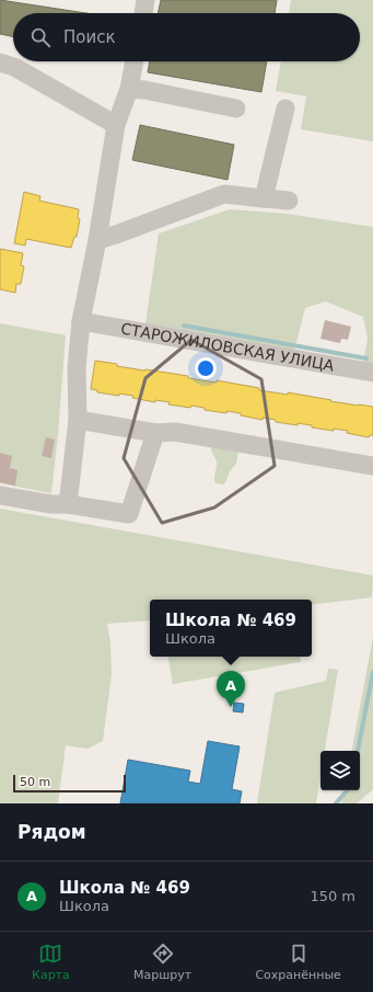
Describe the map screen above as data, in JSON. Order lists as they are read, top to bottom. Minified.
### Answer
{"streets":{"street":["СТАРОЖИЛОВСКАЯ УЛИЦА"]},"scale_bar":"50 m","page":{"search":"Поиск","popup":["Школа № 469","Школа"],"pins":"A","scale":"50 m","heading":"Рядом","list":[{"mark":"A","name":"Школа № 469","note":"Школа","value":"150 m"}],"nav":["Карта","Маршрут","Сохранённые"]}}
